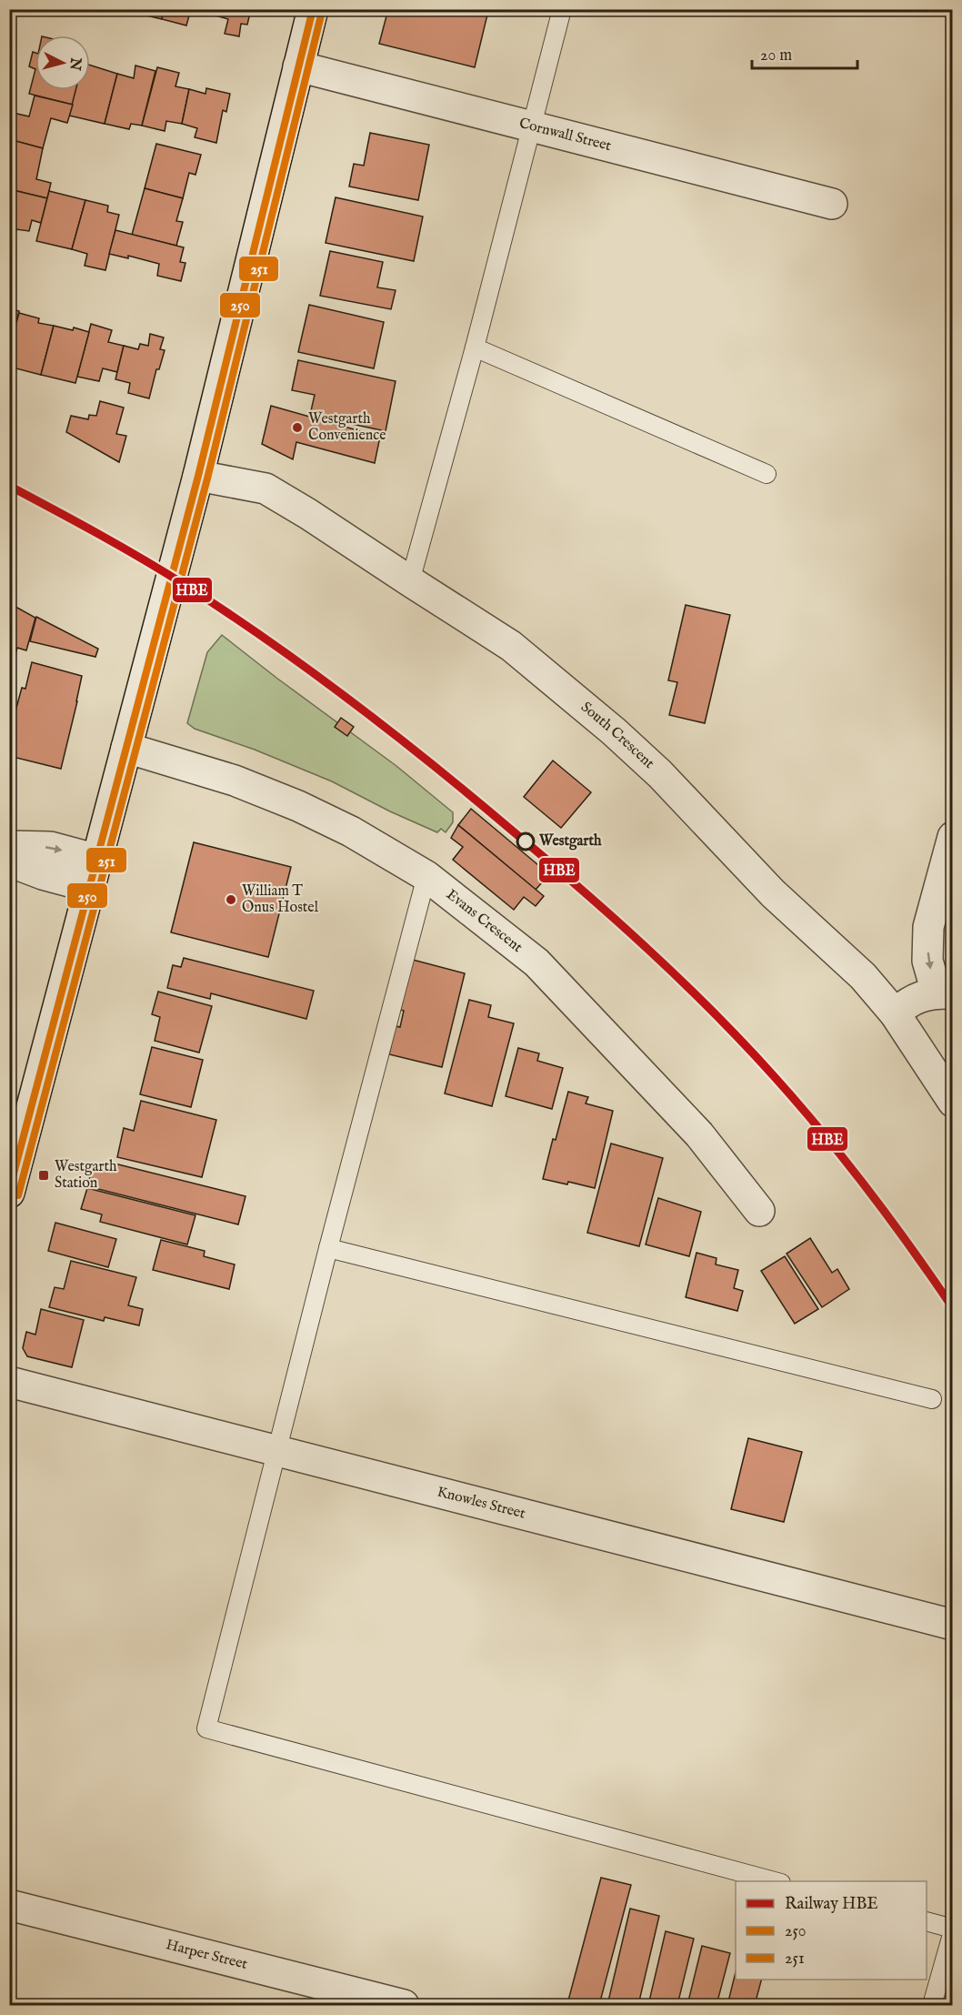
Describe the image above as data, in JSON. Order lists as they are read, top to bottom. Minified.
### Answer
{"streets":{"street":["Cornwall Street","South Crescent","Evans Crescent","Knowles Street","Harper Street"]},"places":{"other":["Westgarth Convenience","Westgarth","William T Onus Hostel"],"transit":["Westgarth Station"]},"lines":["transit line 250","transit line 251","rail line HBE"],"legend":["Railway HBE","250","251"],"scale_bar":"20 m","north":"right"}
